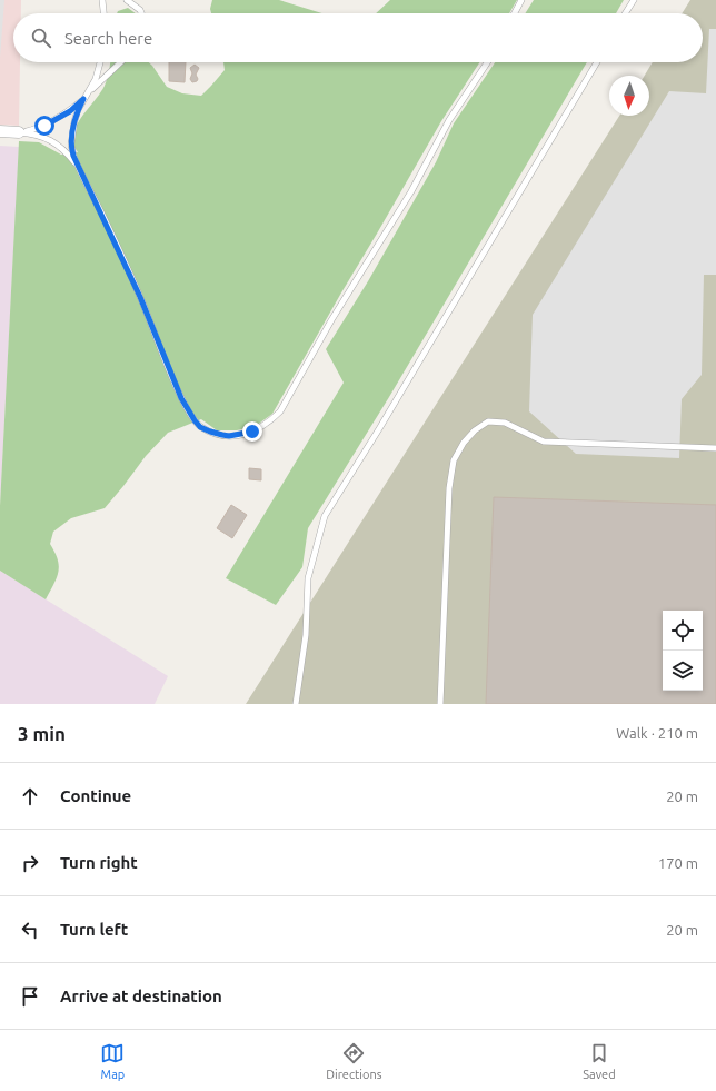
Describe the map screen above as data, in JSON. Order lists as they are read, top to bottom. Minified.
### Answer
{"north":"bottom","page":{"search":"Search here","heading":["3 min","Walk · 210 m"],"list":[["Continue","20 m"],["Turn right","170 m"],["Turn left","20 m"],"Arrive at destination"],"nav":["Map","Directions","Saved"]}}
